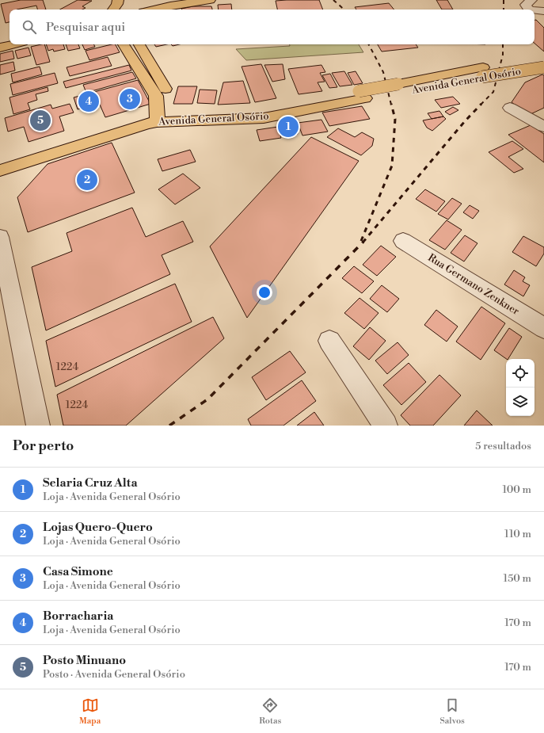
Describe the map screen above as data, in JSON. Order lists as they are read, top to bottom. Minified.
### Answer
{"streets":{"main road":["Avenida General Osório"],"street":["Rua Germano Zenkner"]},"house_numbers":["1224","1224"],"page":{"search":"Pesquisar aqui","pins":["3","4","5","1","2"],"heading":["Por perto","5 resultados"],"list":[{"mark":"1","name":"Selaria Cruz Alta","note":"Loja · Avenida General Osório","value":"100 m"},{"mark":"2","name":"Lojas Quero-Quero","note":"Loja · Avenida General Osório","value":"110 m"},{"mark":"3","name":"Casa Simone","note":"Loja · Avenida General Osório","value":"150 m"},{"mark":"4","name":"Borracharia","note":"Loja · Avenida General Osório","value":"170 m"},{"mark":"5","name":"Posto Minuano","note":"Posto · Avenida General Osório","value":"170 m"}],"nav":["Mapa","Rotas","Salvos"]}}
